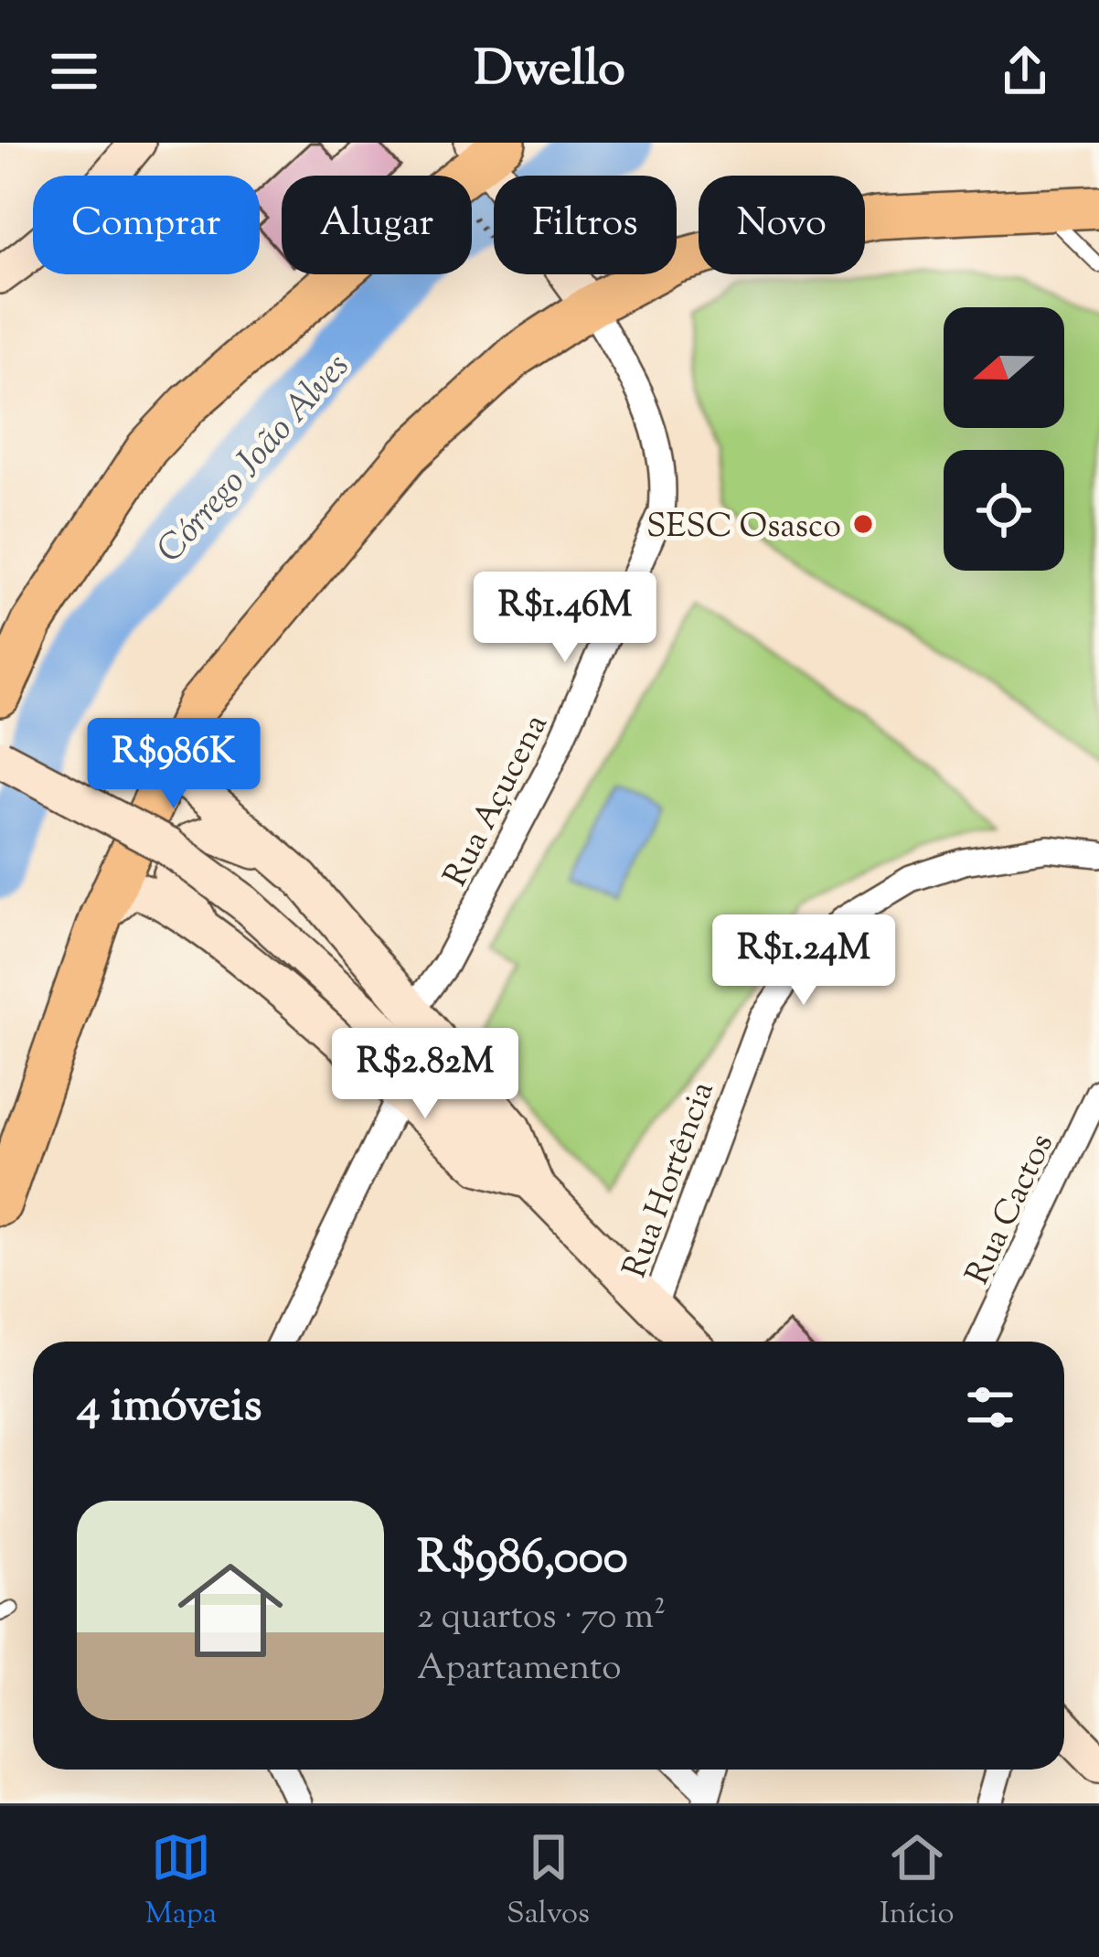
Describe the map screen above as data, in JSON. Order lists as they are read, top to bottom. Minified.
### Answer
{"streets":{"street":["Rua Açucena","Rua Hortência","Rua Cactos"]},"water":["Córrego João Alves"],"places":["SESC Osasco"],"north":"left","page":{"header":"Dwello","chip":["Comprar","Alugar","Filtros","Novo"],"price":["R$1.46M","R$986K","R$1.24M","R$2.82M"],"heading":"4 imóveis","list":[{"name":"R$986,000","note":"2 quartos · 70 m² · Apartamento"}],"tabs":["Mapa","Salvos","Início"]}}
